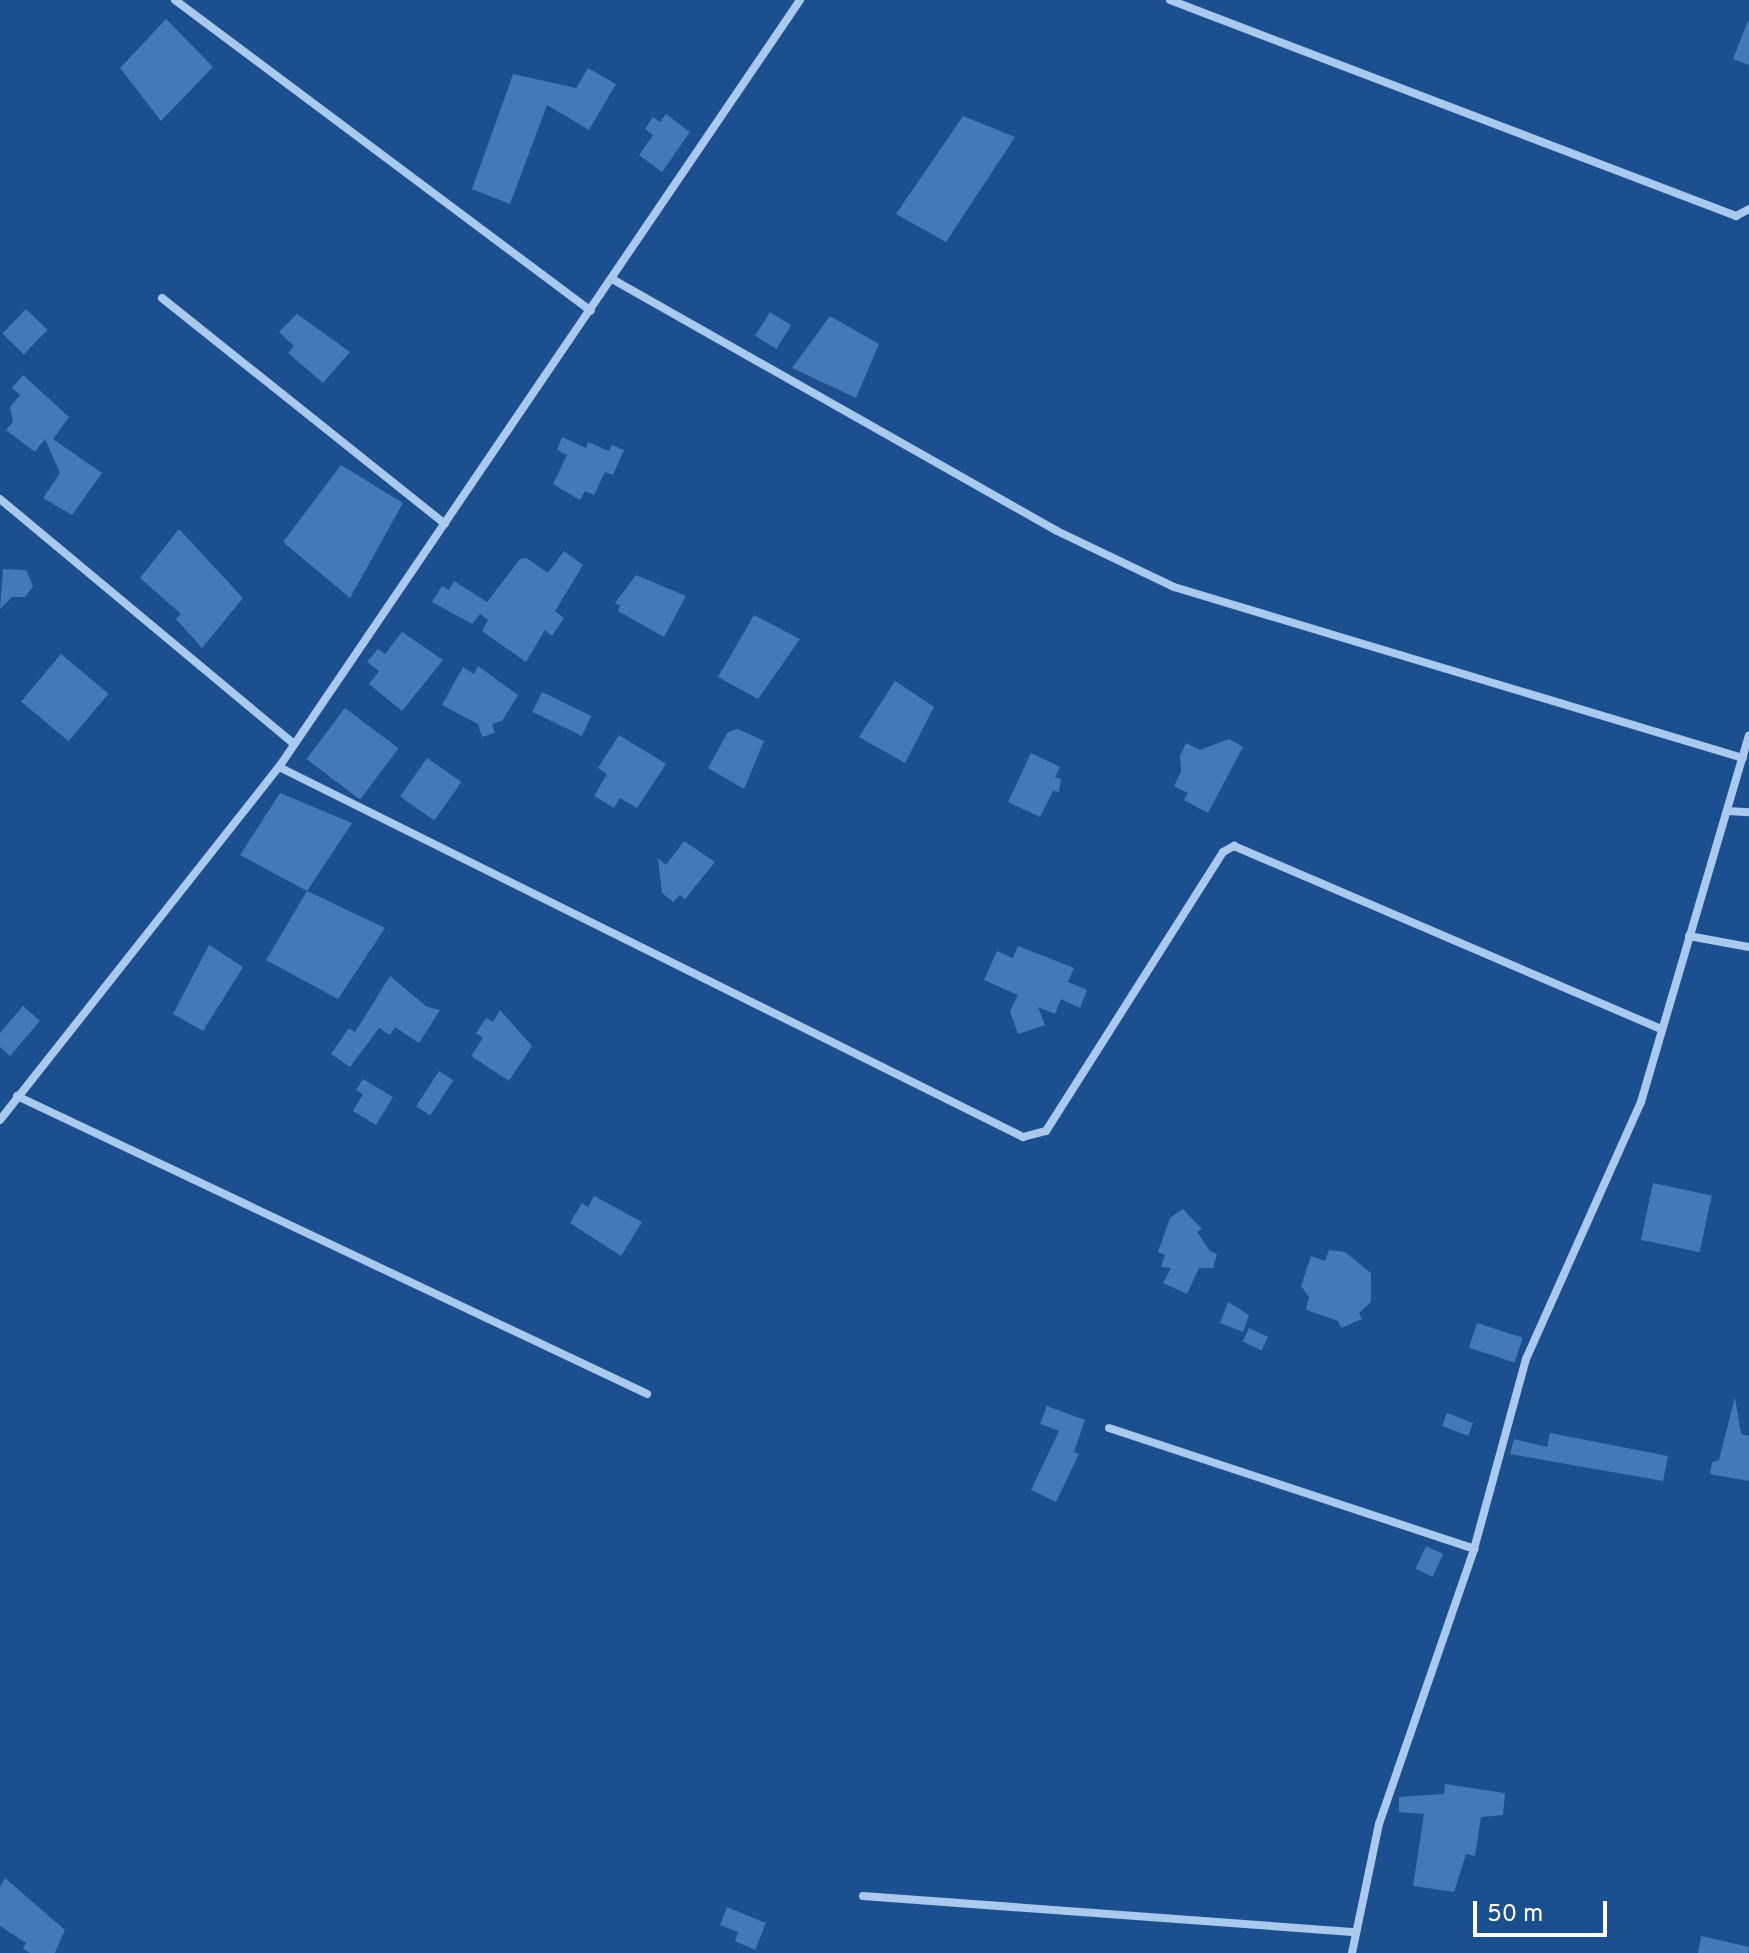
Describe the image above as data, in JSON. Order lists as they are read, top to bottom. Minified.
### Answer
{"scale_bar":"50 m"}
